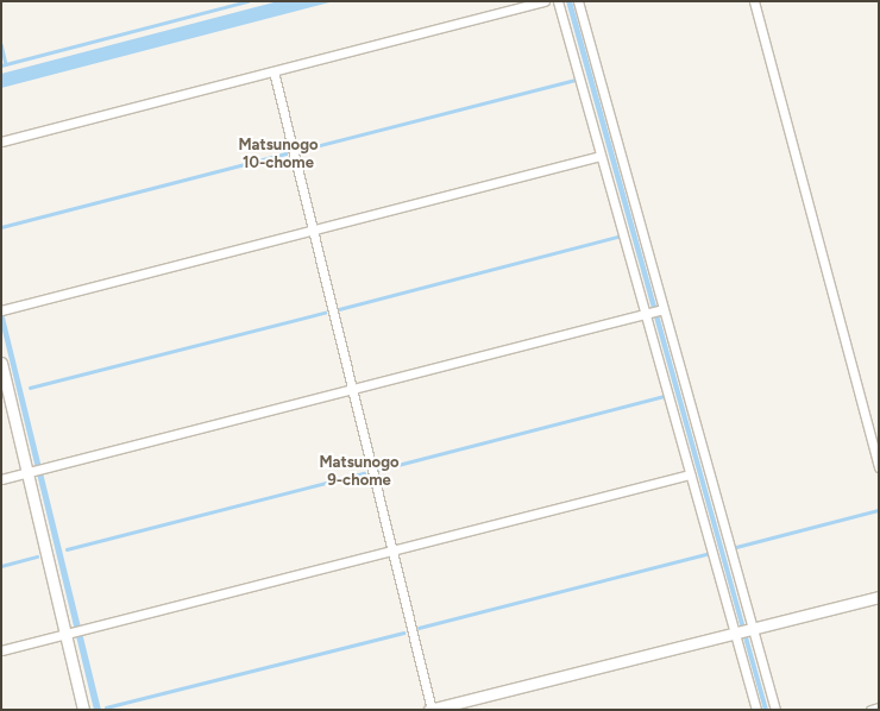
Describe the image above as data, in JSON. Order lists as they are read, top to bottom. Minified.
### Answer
{"districts":["Matsunogo 10-chome","Matsunogo 9-chome"]}
